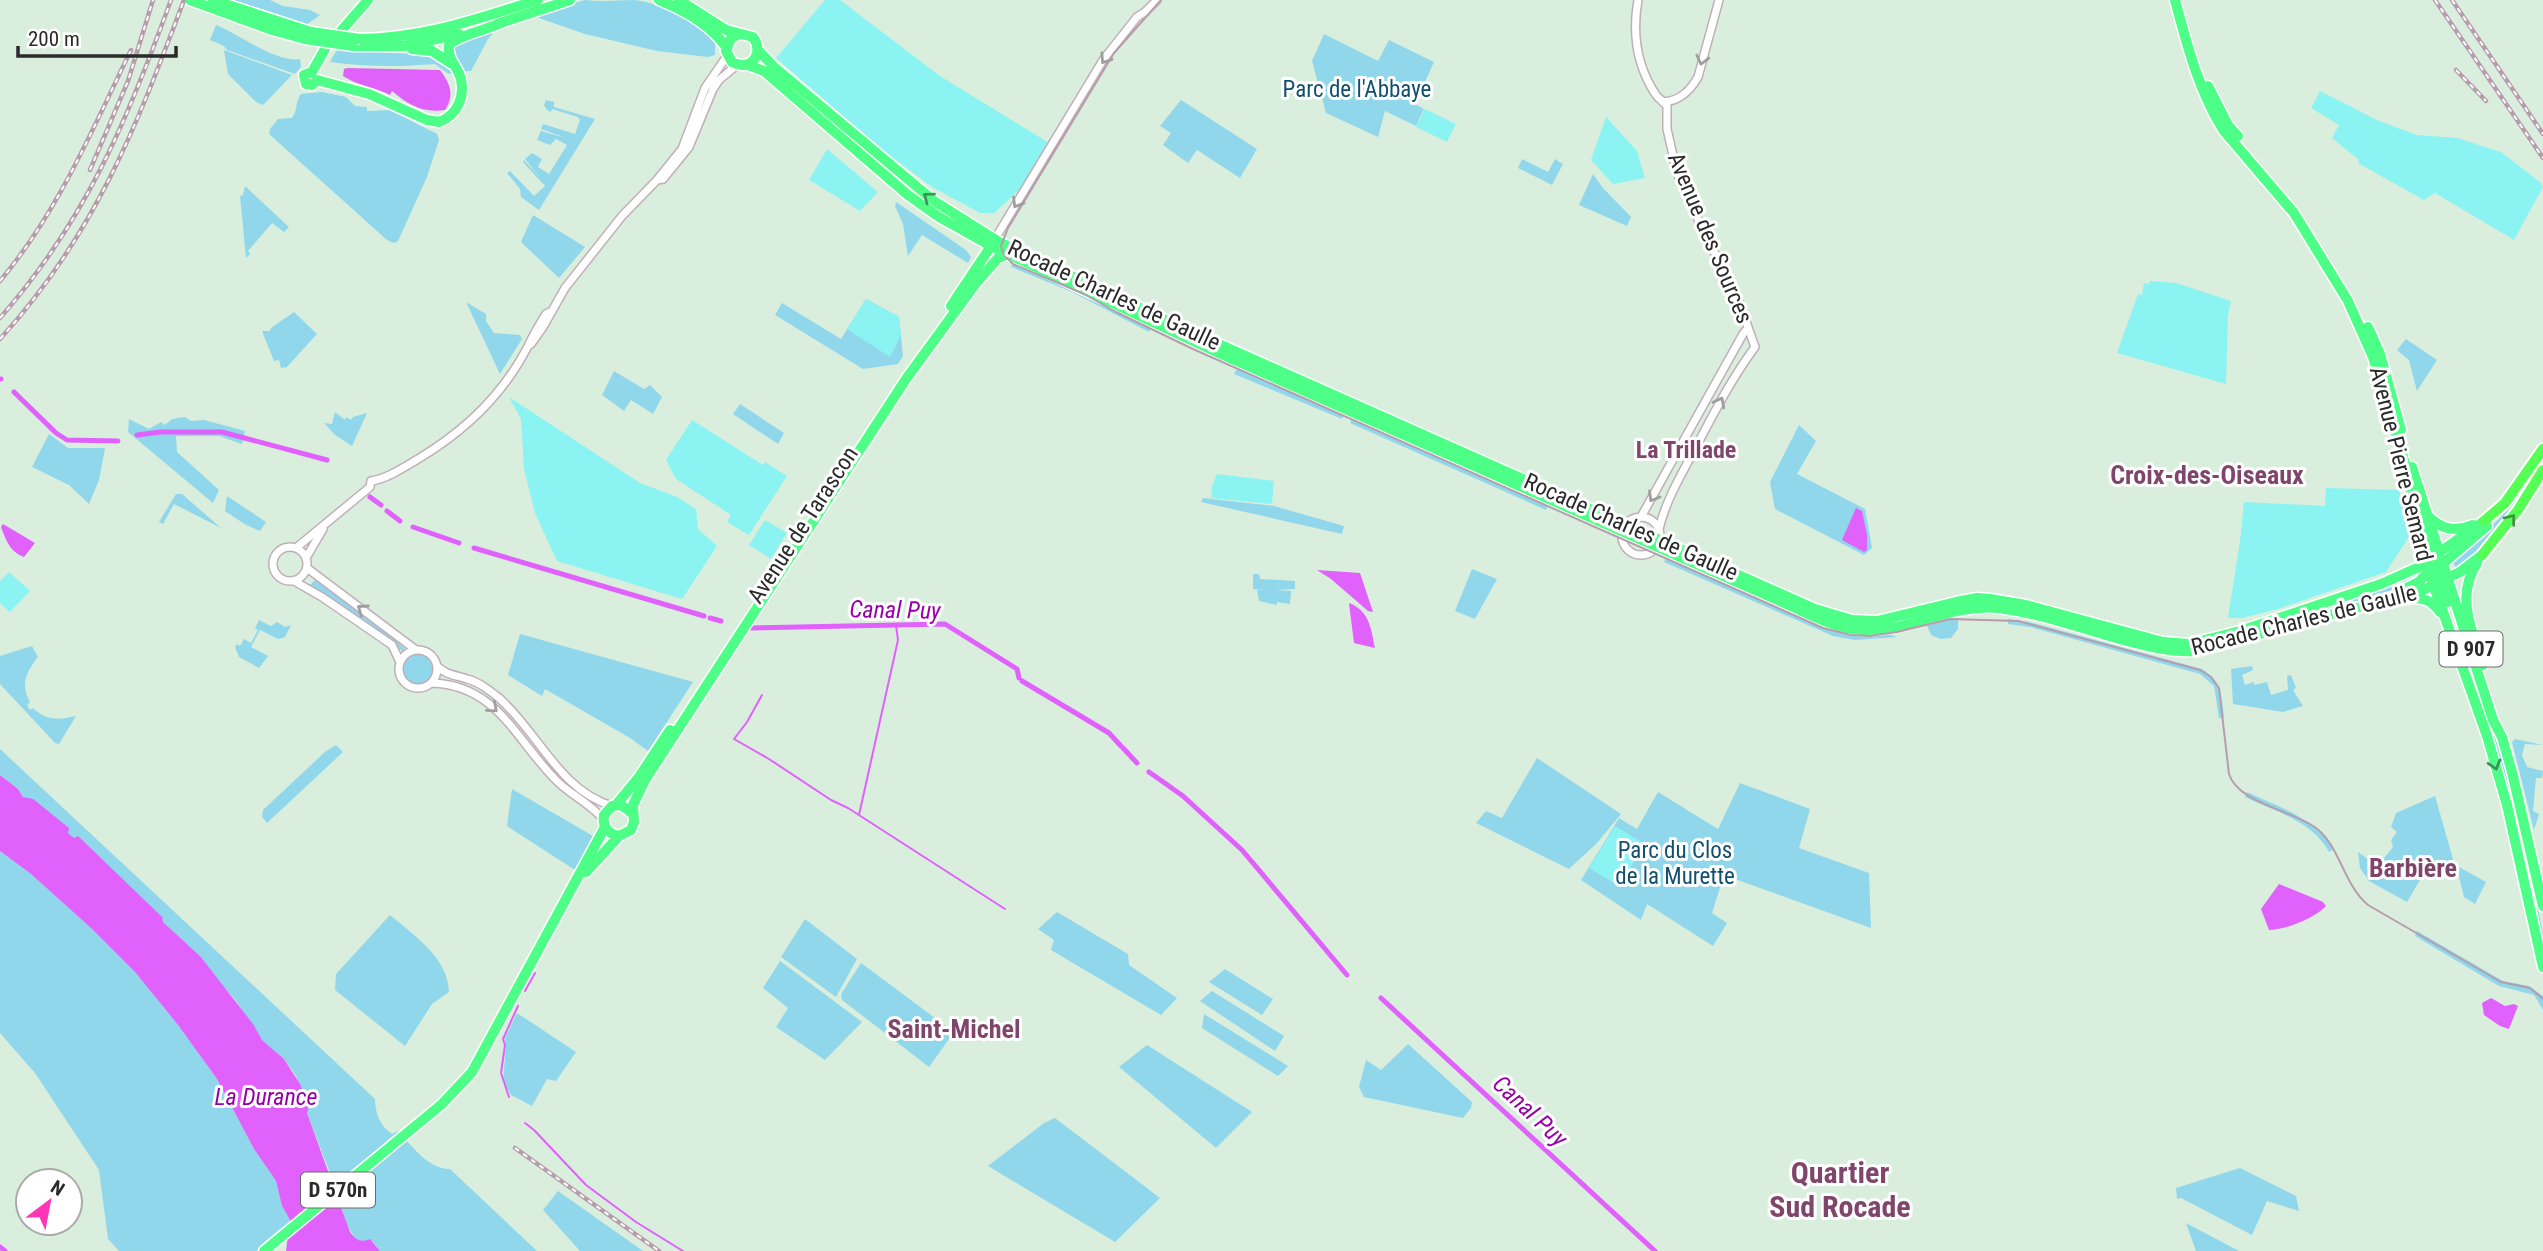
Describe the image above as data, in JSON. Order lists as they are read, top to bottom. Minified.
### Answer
{"streets":{"highway":["Rocade Charles de Gaulle"],"main road":["Avenue Pierre Semard","Avenue de Tarascon","D 907","D 570n"],"street":["Avenue des Sources"]},"crossings":[["Avenue des Sources","Rocade Charles de Gaulle"],["Rocade Charles de Gaulle","Avenue Pierre Semard"],["Rocade Charles de Gaulle","Avenue de Tarascon"]],"districts":["La Trillade","Croix-des-Oiseaux","Barbière","Saint-Michel","Quartier Sud Rocade"],"water":["Canal Puy","La Durance"],"parks":["Parc de l'Abbaye","Parc du Clos de la Murette"],"scale_bar":"200 m","north":"top right"}
